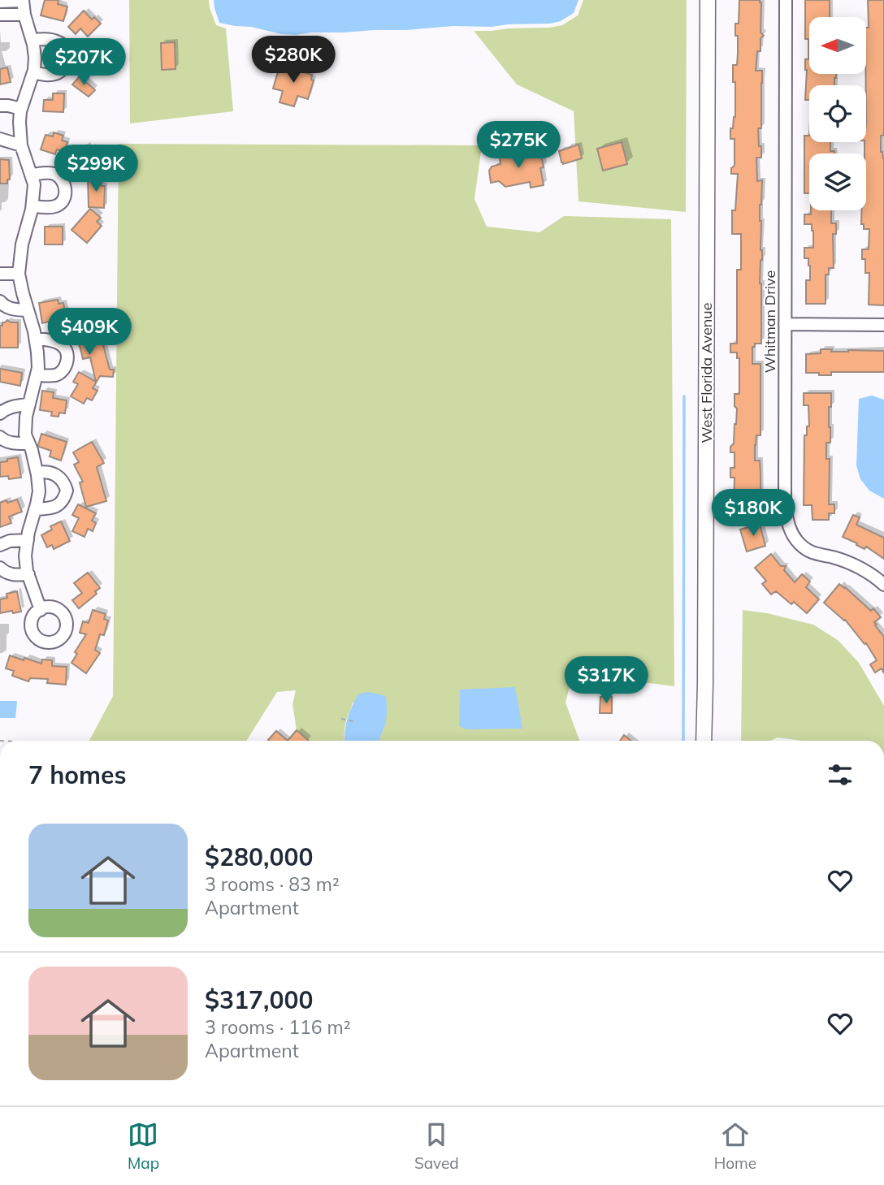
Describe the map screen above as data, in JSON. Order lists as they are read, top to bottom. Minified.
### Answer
{"streets":{"street":["Whitman Drive","West Florida Avenue"]},"north":"left","page":{"price":["$280K","$207K","$275K","$299K","$409K","$180K","$317K"],"heading":"7 homes","list":[{"name":"$280,000","note":"3 rooms · 83 m² · Apartment"},{"name":"$317,000","note":"3 rooms · 116 m² · Apartment"}],"tabs":["Map","Saved","Home"]}}
